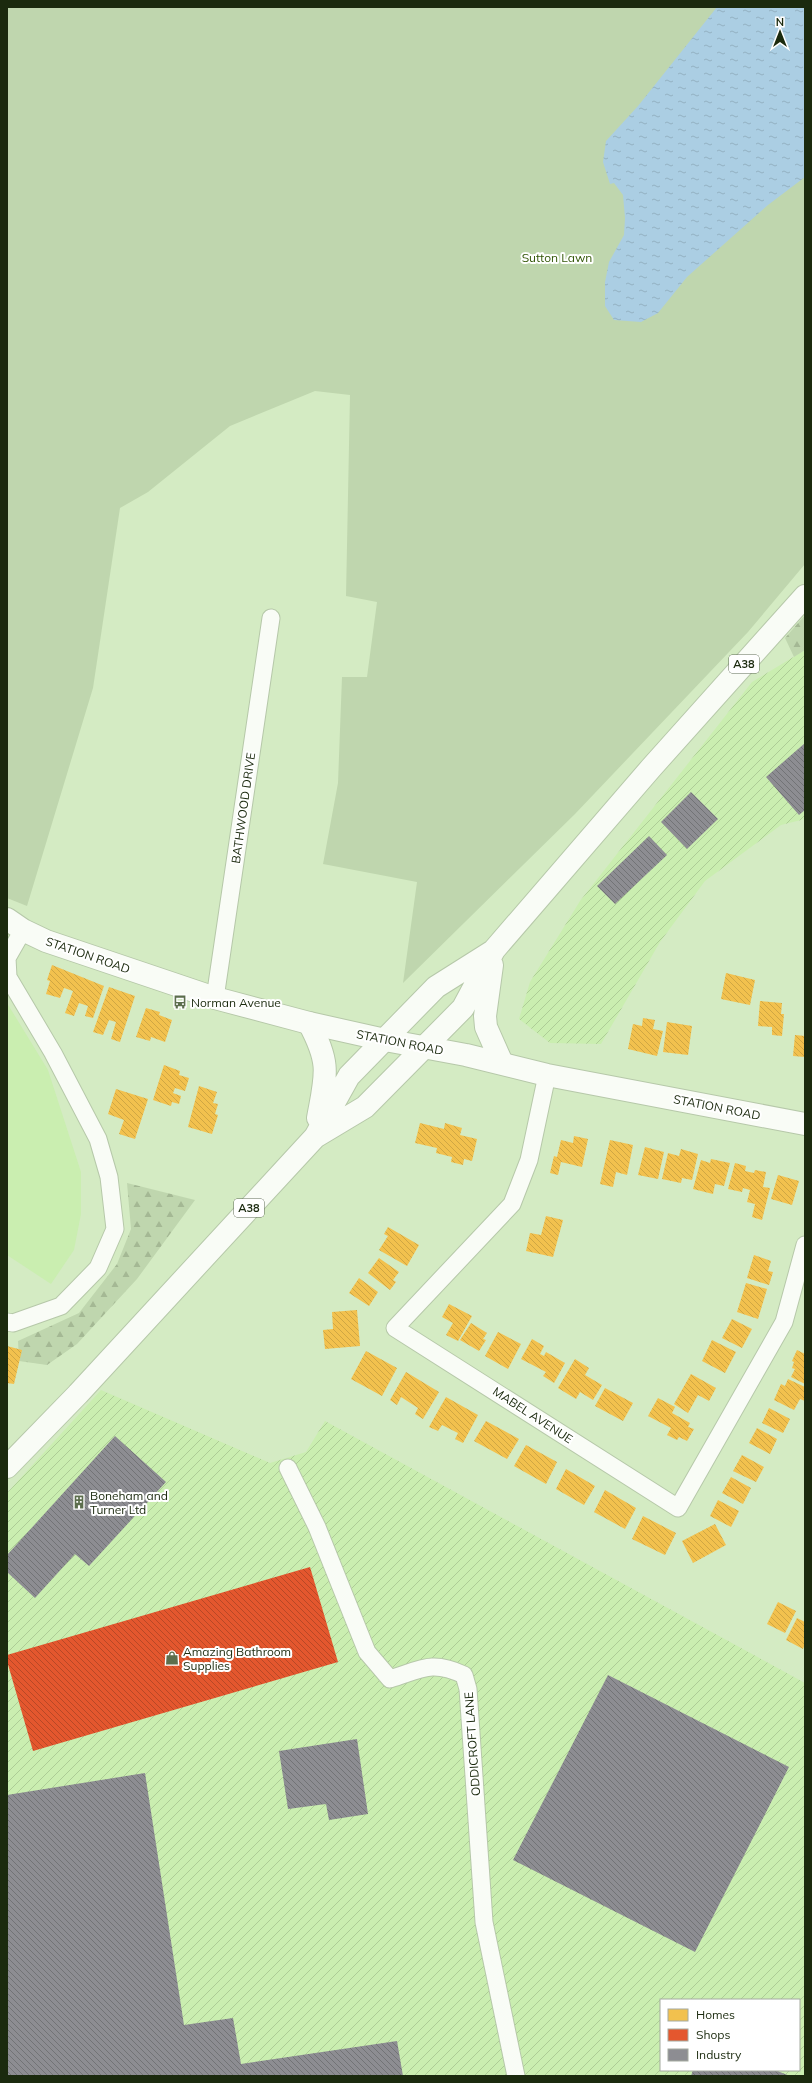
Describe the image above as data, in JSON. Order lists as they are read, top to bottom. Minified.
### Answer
{"streets":{"main road":["A38","STATION ROAD"],"street":["BATHWOOD DRIVE","MABEL AVENUE","ODDICROFT LANE"]},"crossings":[["A38","STATION ROAD"],["BATHWOOD DRIVE","STATION ROAD"],["STATION ROAD","MABEL AVENUE"]],"parks":["Sutton Lawn"],"places":{"bus stop":["Norman Avenue"],"building":["Boneham and Turner Ltd"],"shop":["Amazing Bathroom Supplies"]},"legend":["Homes","Shops","Industry"],"north":"top"}
